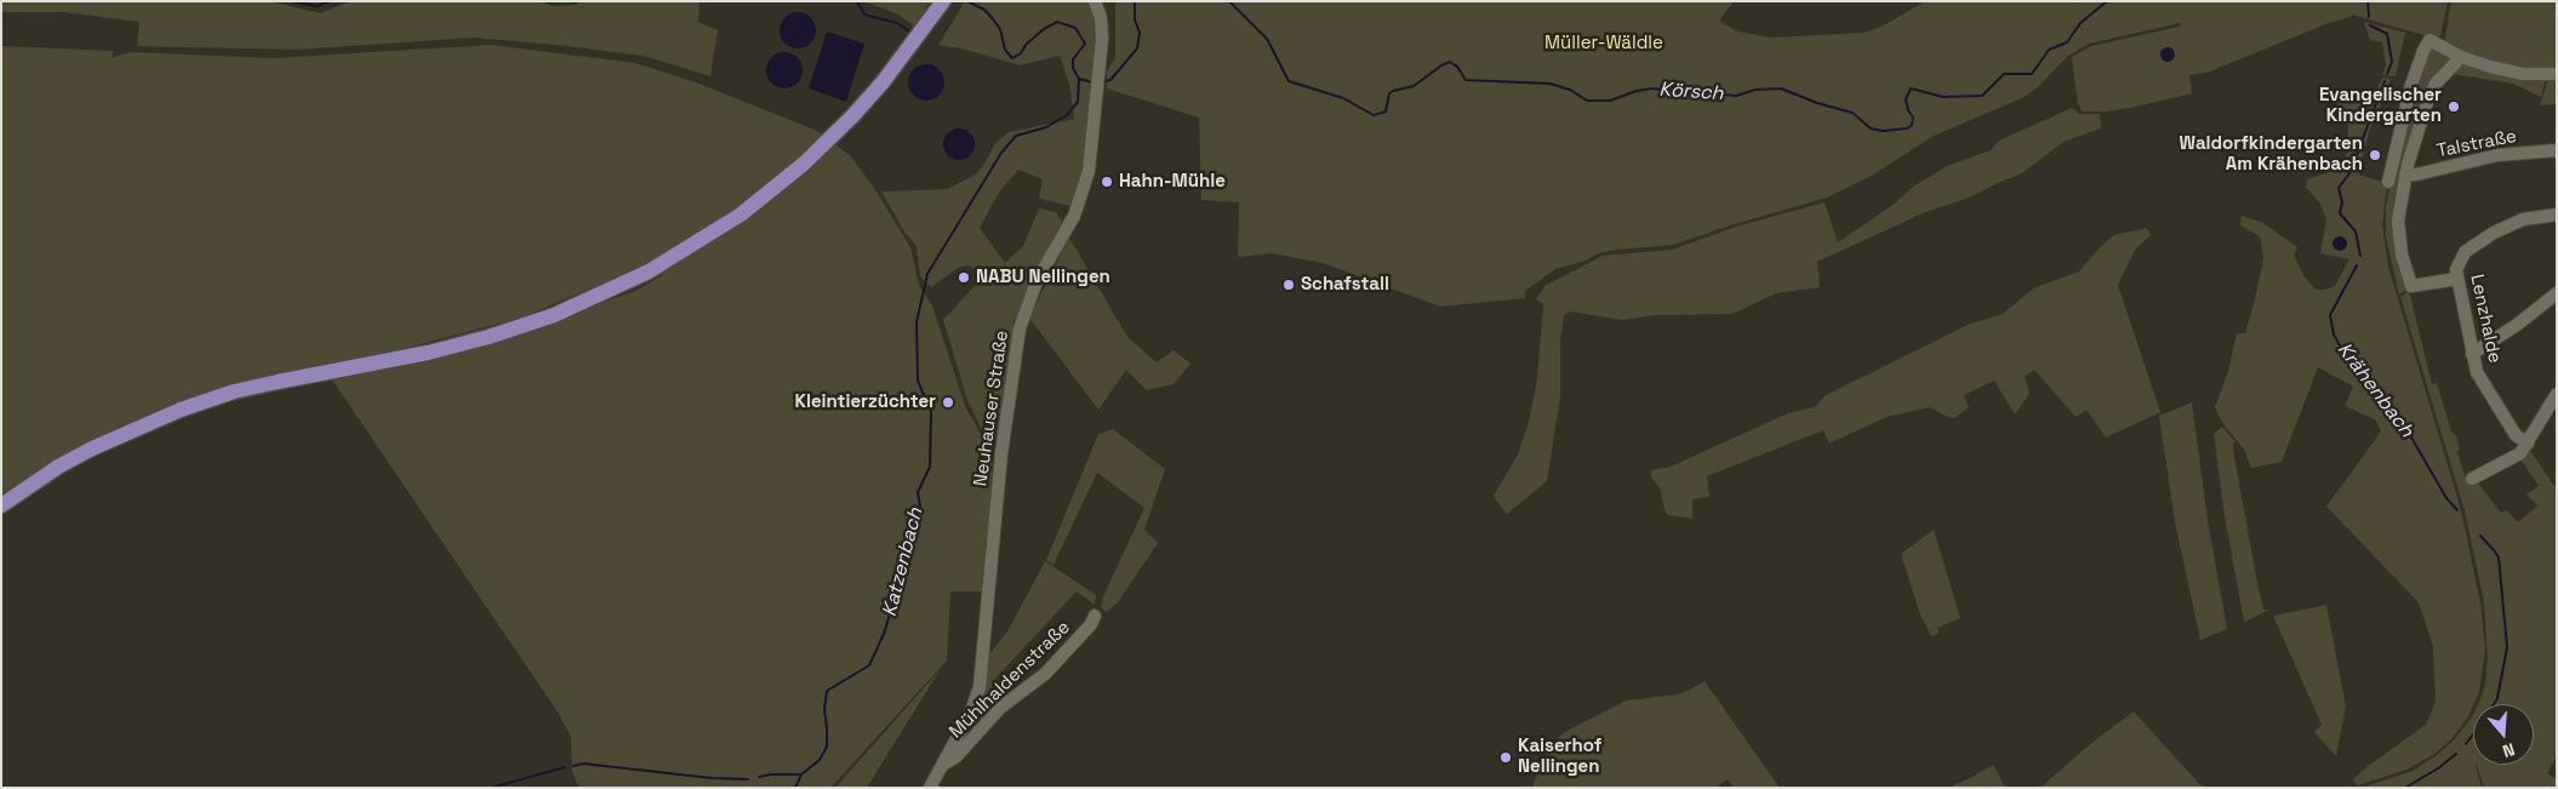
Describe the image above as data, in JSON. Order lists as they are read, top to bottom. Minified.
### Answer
{"streets":{"street":["Talstraße","Lenzhalde","Neuhauser Straße","Mühlhaldenstraße"]},"crossings":[["Neuhauser Straße","Mühlhaldenstraße"]],"water":["Körsch","Krähenbach","Katzenbach"],"parks":["Müller-Wäldle"],"places":["Evangelischer Kindergarten","Waldorfkindergarten Am Krähenbach","Hahn-Mühle","NABU Nellingen","Schafstall","Kleintierzüchter","Kaiserhof Nellingen"],"north":"bottom"}
